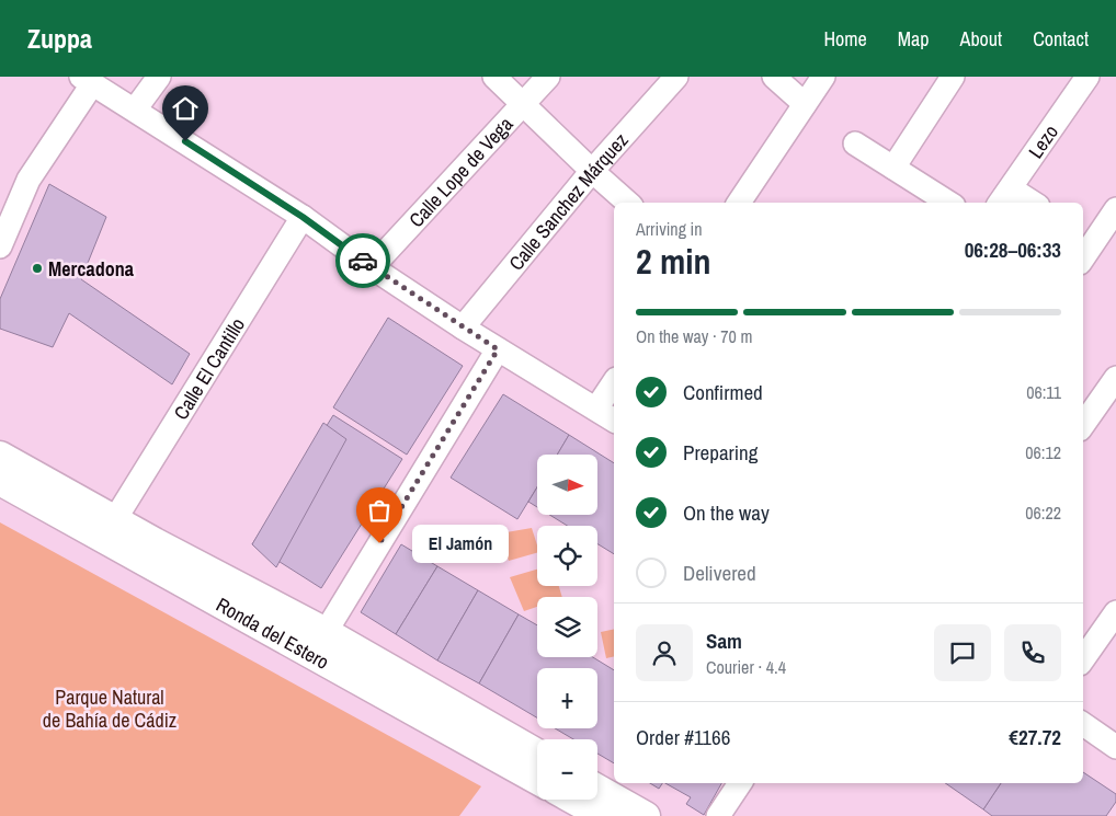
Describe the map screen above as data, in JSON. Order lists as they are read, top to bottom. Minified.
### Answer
{"streets":{"street":["Lezo","Calle Lope de Vega","Calle Sanchez Márquez","Calle El Cantillo","Ronda del Estero"]},"crossings":[["Calle El Cantillo","Ronda del Estero"]],"parks":["Parque Natural de Bahía de Cádiz"],"places":["Mercadona","El Jamón"],"north":"right","page":{"header":"Zuppa","nav":["Home","Map","About","Contact"],"heading":["2 min","Arriving in","06:28–06:33"],"panel":["Sam","Courier · 4.4","Order #1166","€27.72"],"bar":"On the way · 70 m","list":[["Confirmed","06:11"],["Preparing","06:12"],["On the way","06:22"],"Delivered"],"map_buttons":["+","−"],"bubble":"El Jamón"}}
